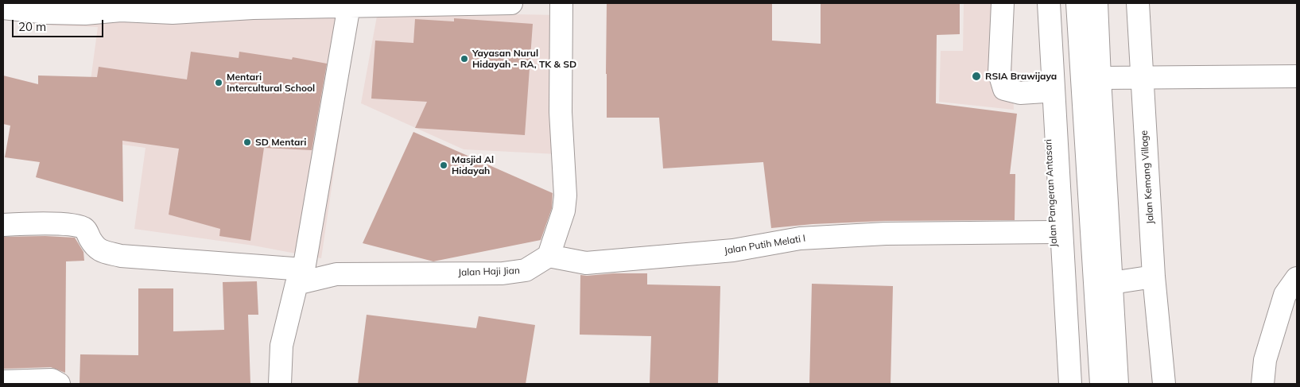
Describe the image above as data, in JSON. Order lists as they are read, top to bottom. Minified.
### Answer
{"streets":{"street":["Jalan Kemang Village","Jalan Pangeran Antasari","Jalan Putih Melati I","Jalan Haji Jian"]},"crossings":[["Jalan Pangeran Antasari","Jalan Putih Melati I"],["Jalan Putih Melati I","Jalan Haji Jian"]],"places":["Yayasan Nurul Hidayah - RA, TK & SD","RSIA Brawijaya","Mentari Intercultural School","SD Mentari","Masjid Al Hidayah"],"scale_bar":"20 m"}
